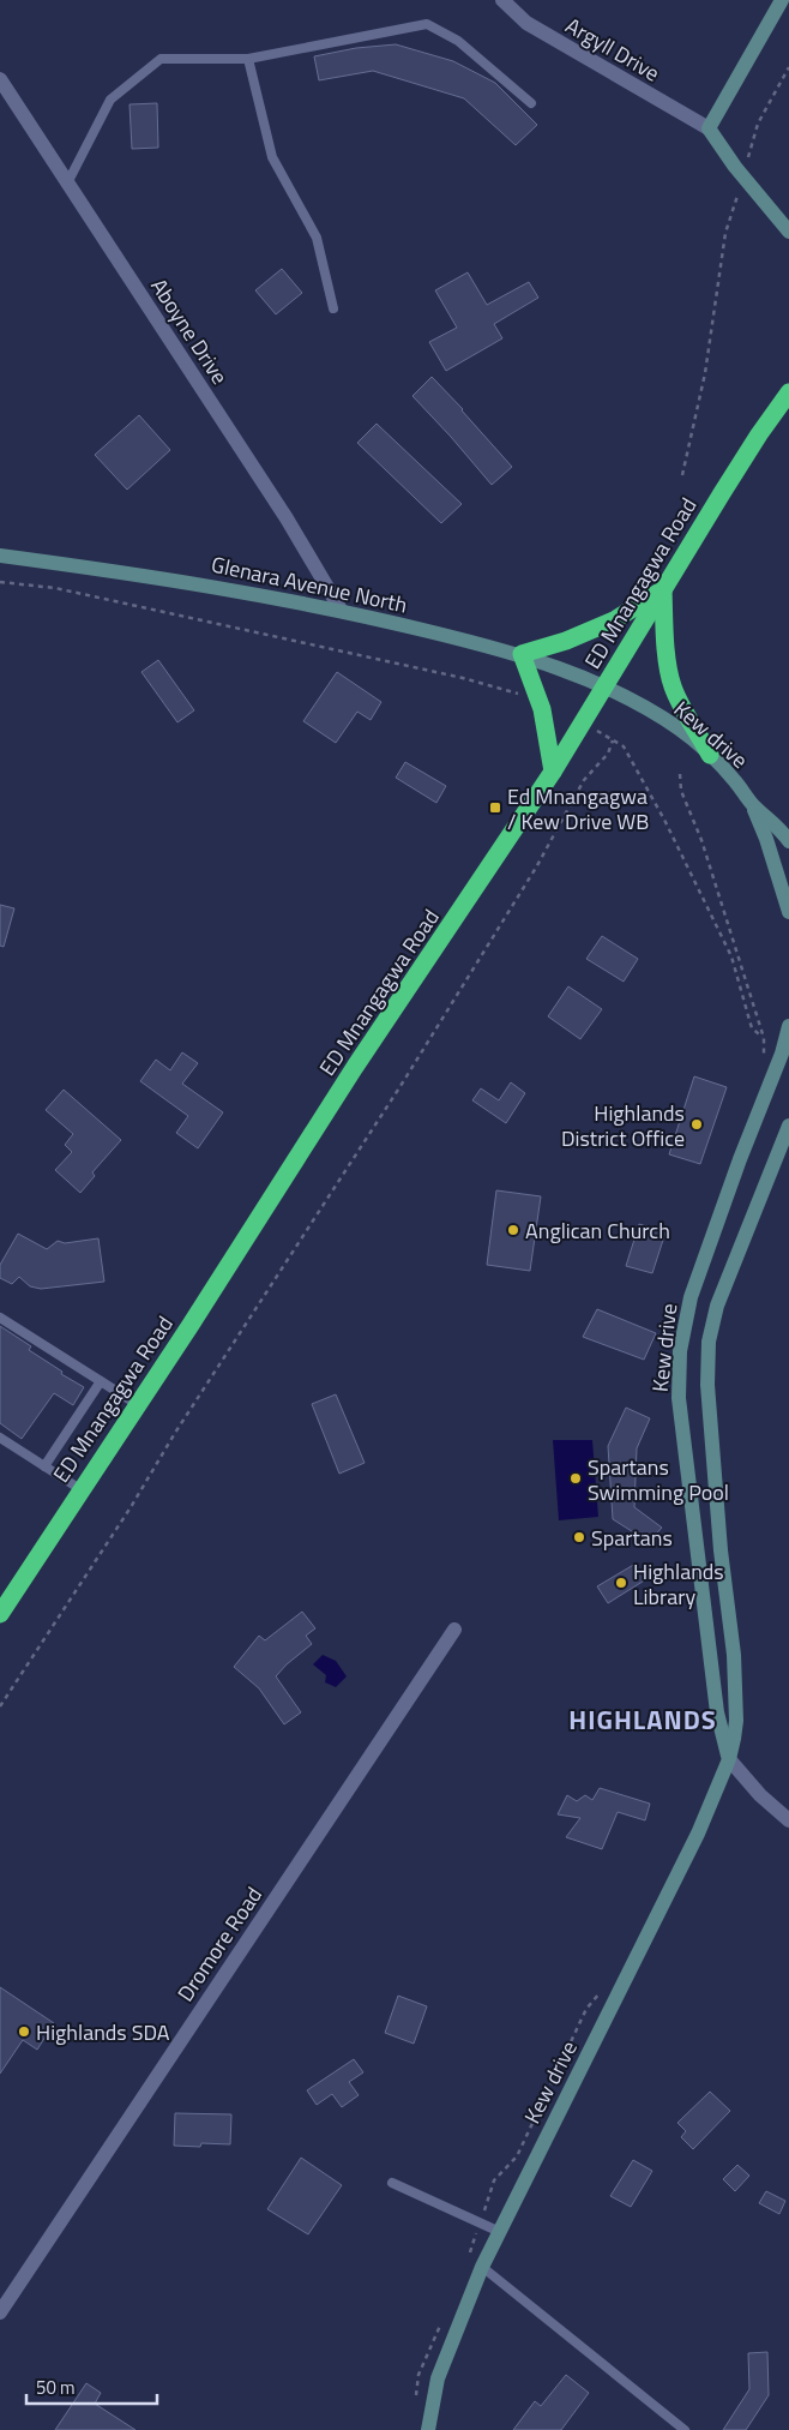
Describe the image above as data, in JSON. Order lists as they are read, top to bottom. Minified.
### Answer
{"streets":{"highway":["ED Mnangagwa Road"],"street":["Argyll Drive","Aboyne Drive","Glenara Avenue North","Kew drive","Dromore Road"]},"crossings":[["Aboyne Drive","Glenara Avenue North"],["ED Mnangagwa Road","Glenara Avenue North"],["ED Mnangagwa Road","Kew drive"],["Glenara Avenue North","Kew drive"]],"districts":["HIGHLANDS"],"places":{"transit":["Ed Mnangagwa / Kew Drive WB"],"other":["Highlands District Office","Anglican Church","Spartans Swimming Pool","Spartans","Highlands Library","Highlands SDA"]},"scale_bar":"50 m"}
